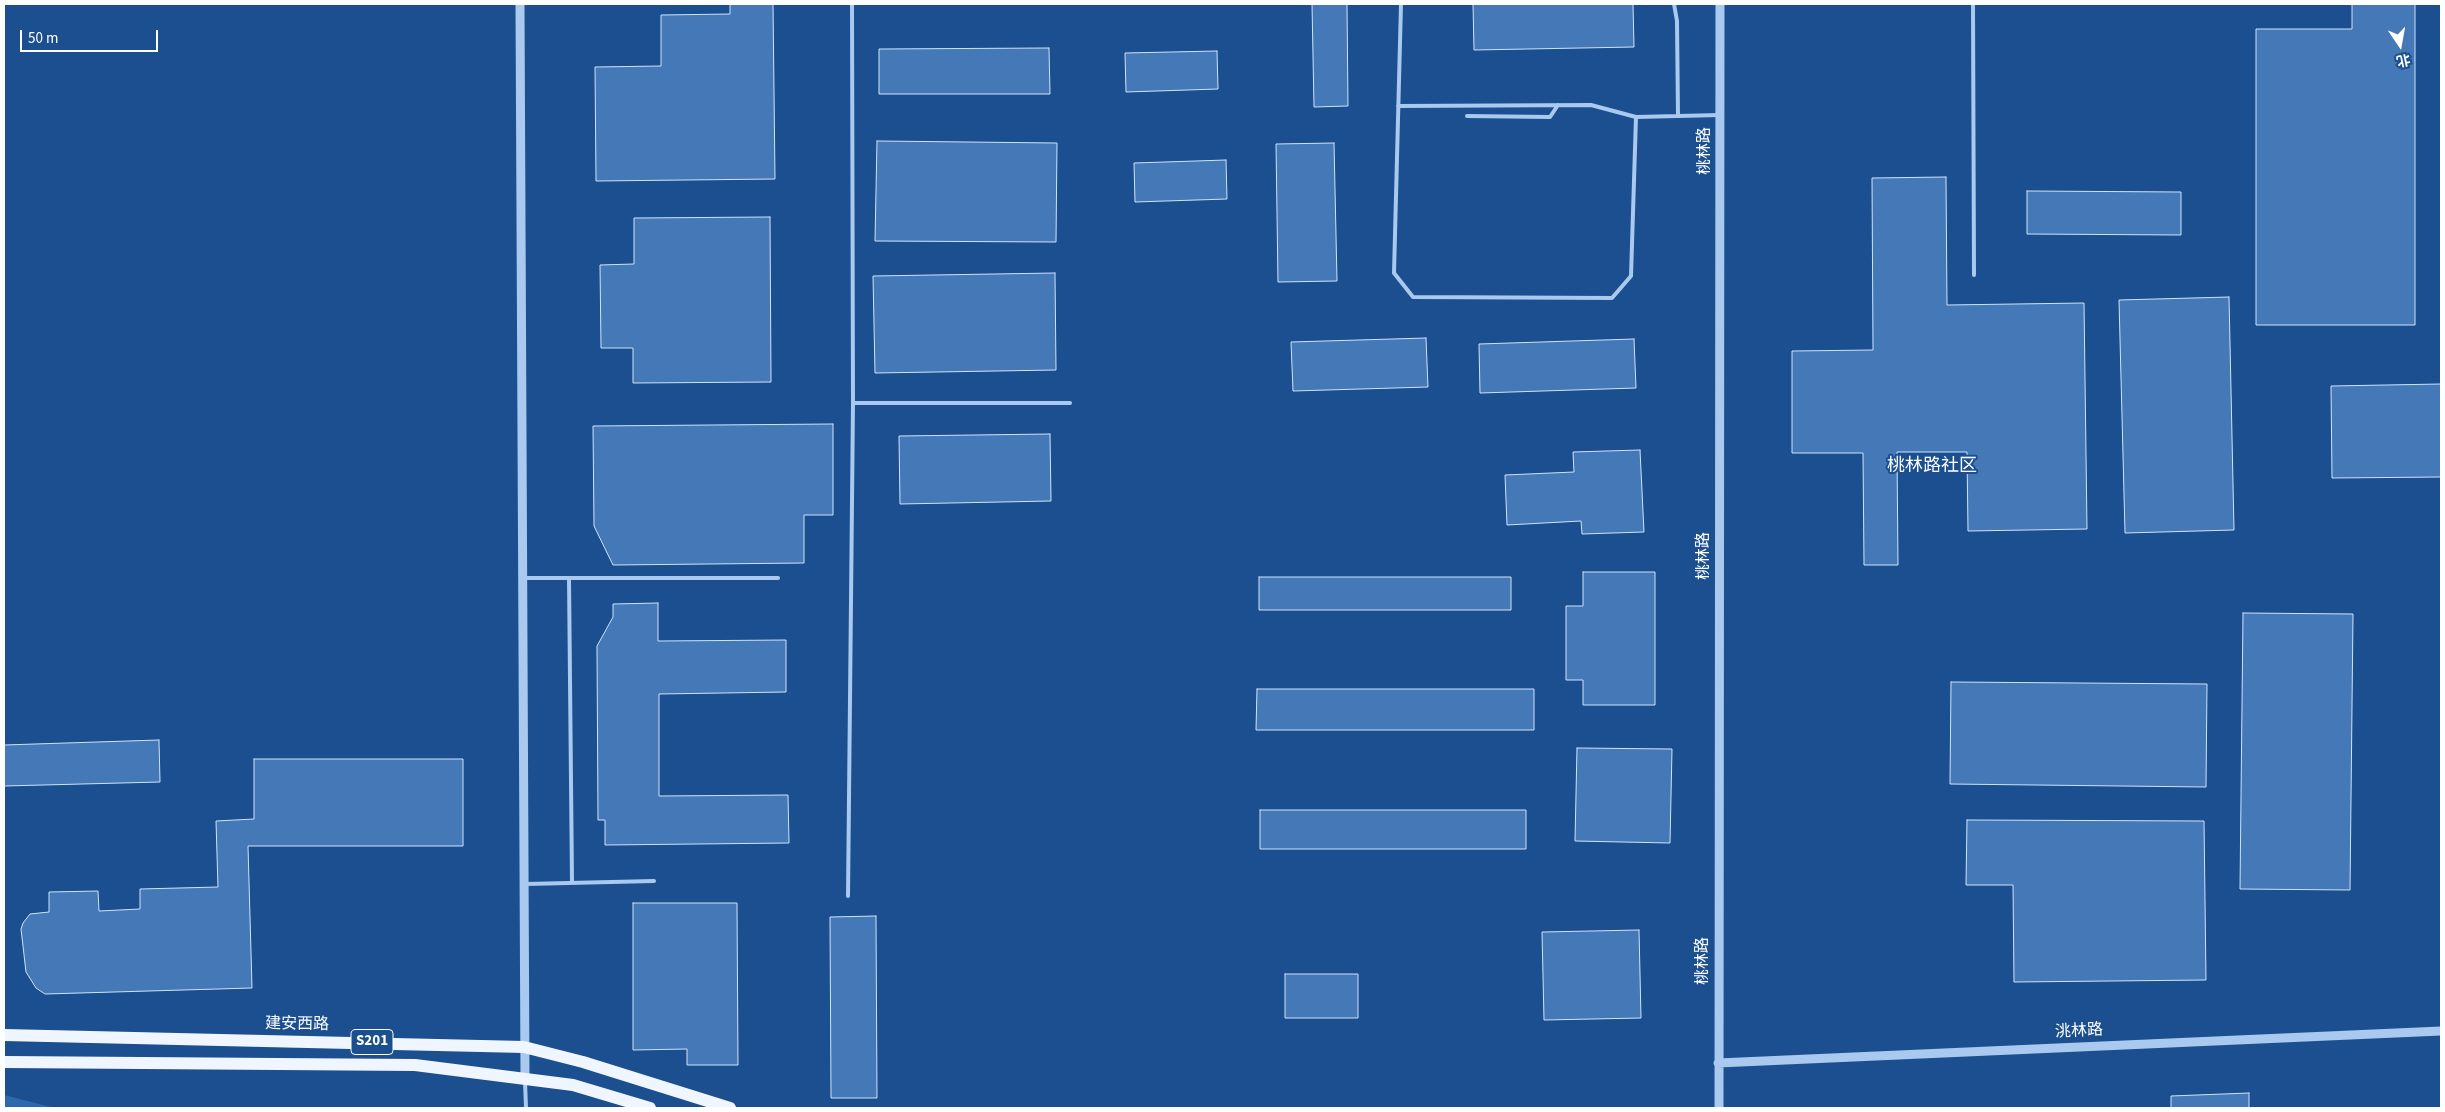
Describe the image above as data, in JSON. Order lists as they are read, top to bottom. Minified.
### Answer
{"streets":{"main road":["建安西路","S201"],"street":["桃林路","洮林路"]},"crossings":[["桃林路","洮林路"]],"districts":["桃林路社区"],"scale_bar":"50 m","north":"bottom"}
